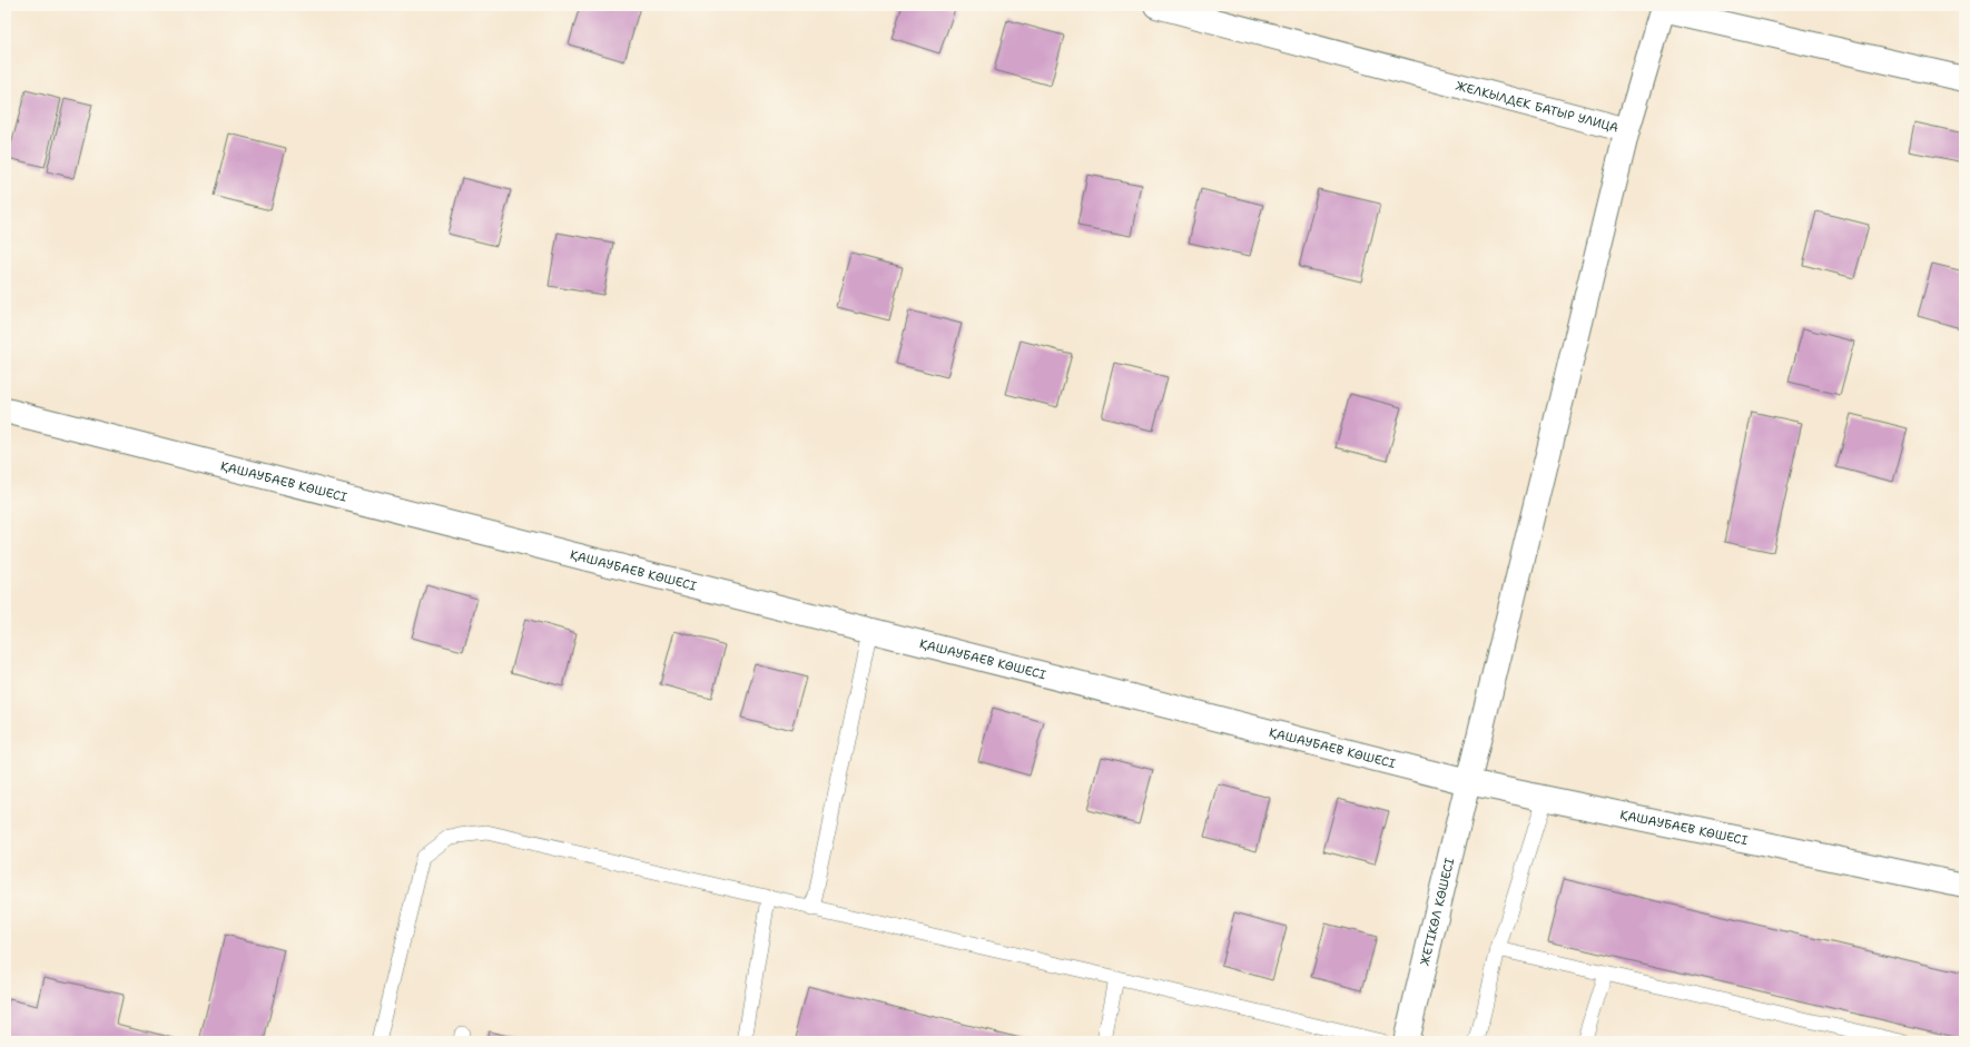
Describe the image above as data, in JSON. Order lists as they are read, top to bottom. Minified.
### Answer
{"streets":{"street":["ЖЕЛКЫЛДЕК БАТЫР УЛИЦА","ҚАШАУБАЕВ КӨШЕСІ","ЖЕТІКӨЛ КӨШЕСІ"]},"crossings":[["ЖЕЛКЫЛДЕК БАТЫР УЛИЦА","ЖЕТІКӨЛ КӨШЕСІ"],["ҚАШАУБАЕВ КӨШЕСІ","ЖЕТІКӨЛ КӨШЕСІ"]]}
